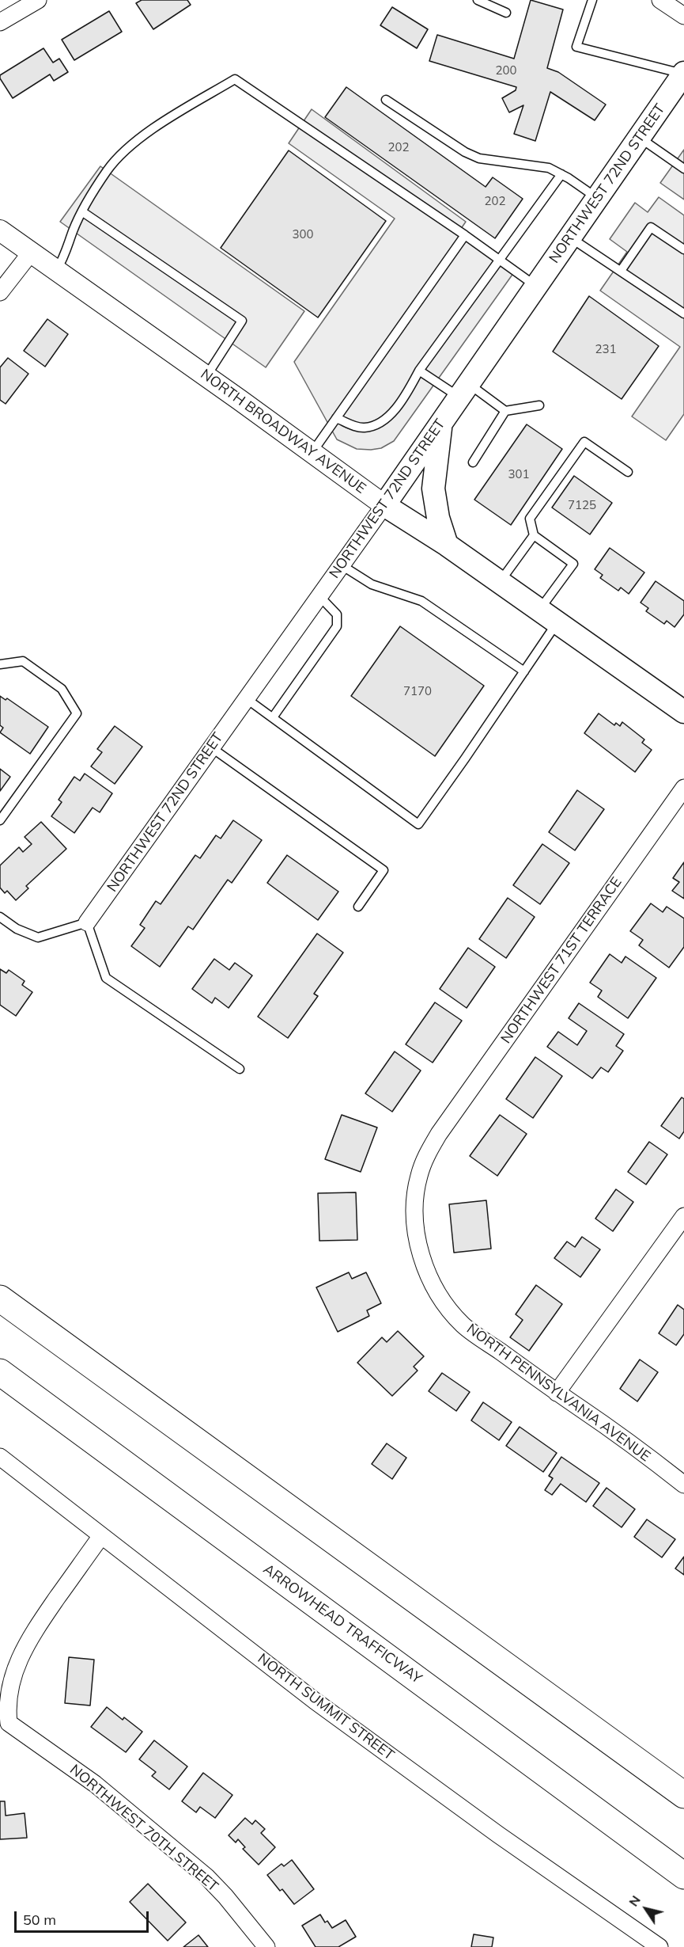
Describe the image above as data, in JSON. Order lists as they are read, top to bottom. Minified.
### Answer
{"streets":{"highway":["ARROWHEAD TRAFFICWAY"],"main road":["NORTHWEST 72ND STREET","NORTH BROADWAY AVENUE"],"street":["NORTHWEST 71ST TERRACE","NORTH PENNSYLVANIA AVENUE","NORTH SUMMIT STREET","NORTHWEST 70TH STREET"]},"crossings":[["NORTHWEST 72ND STREET","NORTH BROADWAY AVENUE"],["NORTHWEST 71ST TERRACE","NORTH PENNSYLVANIA AVENUE"],["NORTH SUMMIT STREET","NORTHWEST 70TH STREET"]],"house_numbers":["200","202","202","300","231","301","7125","7170"],"scale_bar":"50 m","north":"top left"}
